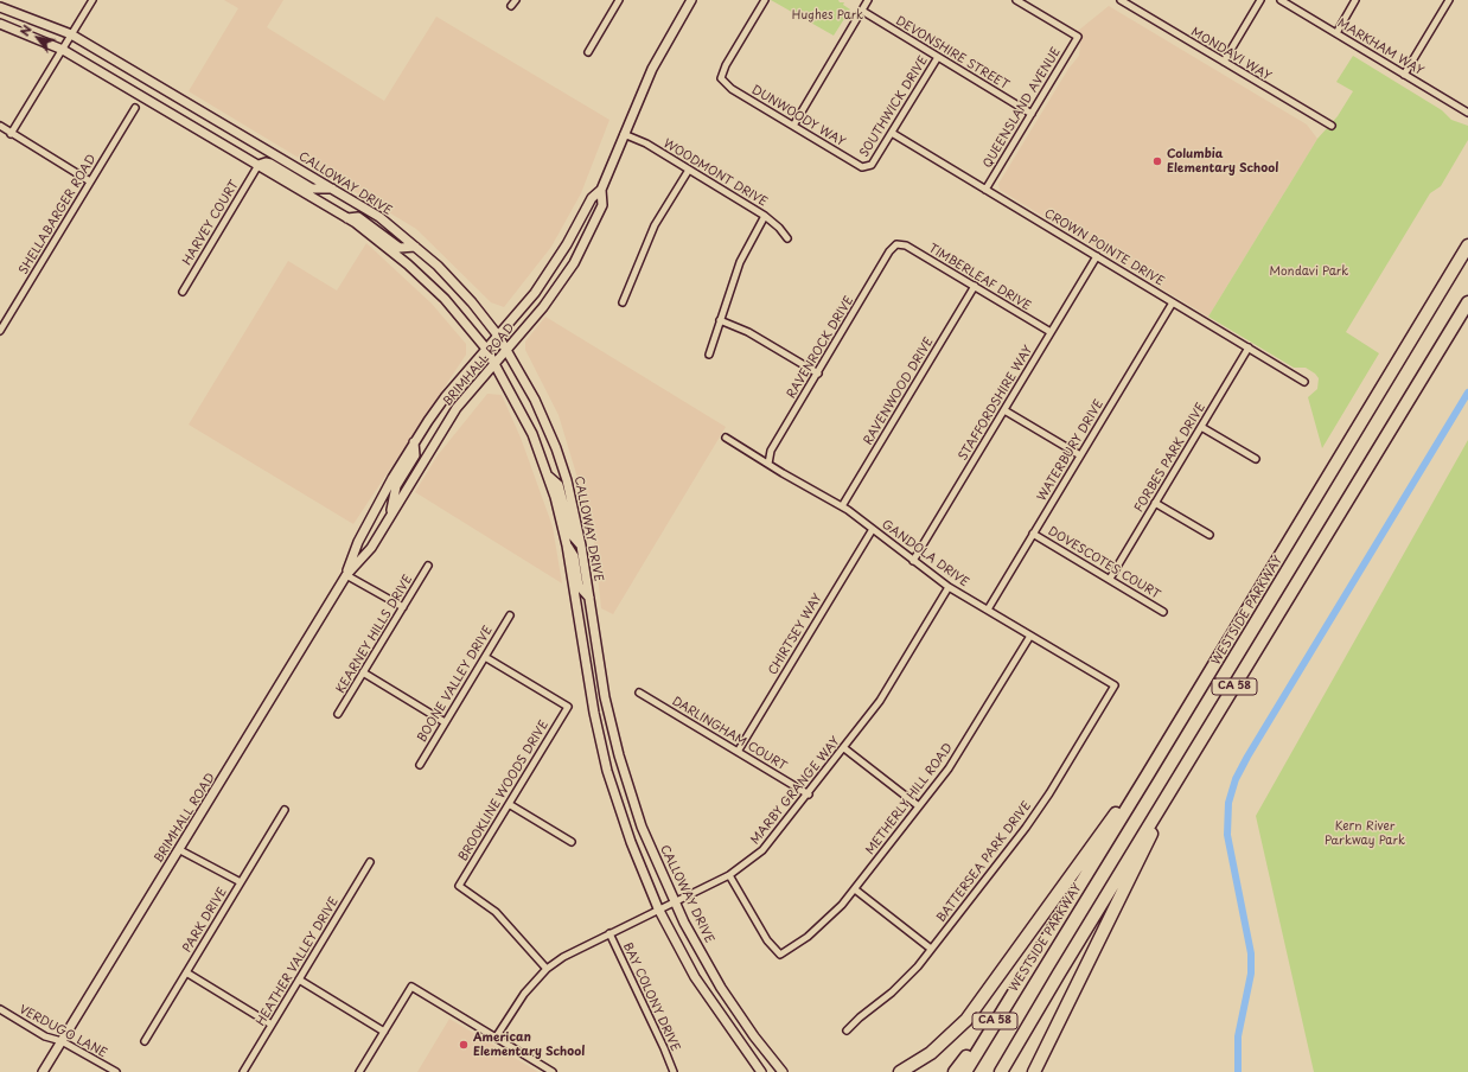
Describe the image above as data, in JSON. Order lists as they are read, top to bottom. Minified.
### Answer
{"streets":{"highway":["WESTSIDE PARKWAY","CA 58"],"main road":["CALLOWAY DRIVE","BRIMHALL ROAD"],"street":["MARKHAM WAY","DEVONSHIRE STREET","MONDAVI WAY","SOUTHWICK DRIVE","QUEENSLAND AVENUE","DUNWOODY WAY","WOODMONT DRIVE","SHELLABARGER ROAD","HARVEY COURT","CROWN POINTE DRIVE","TIMBERLEAF DRIVE","RAVENROCK DRIVE","RAVENWOOD DRIVE","STAFFORDSHIRE WAY","WATERBURY DRIVE","FORBES PARK DRIVE","GANDOLA DRIVE","DOVESCOTES COURT","KEARNEY HILLS DRIVE","CHIRTSEY WAY","BOONE VALLEY DRIVE","DARLINGHAM COURT","BROOKLINE WOODS DRIVE","MARBY GRANGE WAY","METHERLY HILL ROAD","BATTERSEA PARK DRIVE","PARK DRIVE","HEATHER VALLEY DRIVE","BAY COLONY DRIVE","VERDUGO LANE"]},"crossings":[["DEVONSHIRE STREET","SOUTHWICK DRIVE"],["DEVONSHIRE STREET","QUEENSLAND AVENUE"],["SOUTHWICK DRIVE","DUNWOODY WAY"],["SOUTHWICK DRIVE","CROWN POINTE DRIVE"],["QUEENSLAND AVENUE","CROWN POINTE DRIVE"],["WOODMONT DRIVE","BRIMHALL ROAD"],["CALLOWAY DRIVE","HARVEY COURT"],["CALLOWAY DRIVE","BRIMHALL ROAD"],["CALLOWAY DRIVE","MARBY GRANGE WAY"],["CROWN POINTE DRIVE","STAFFORDSHIRE WAY"],["CROWN POINTE DRIVE","WATERBURY DRIVE"],["CROWN POINTE DRIVE","FORBES PARK DRIVE"],["TIMBERLEAF DRIVE","RAVENROCK DRIVE"],["TIMBERLEAF DRIVE","RAVENWOOD DRIVE"],["TIMBERLEAF DRIVE","STAFFORDSHIRE WAY"],["RAVENROCK DRIVE","GANDOLA DRIVE"],["BRIMHALL ROAD","VERDUGO LANE"],["RAVENWOOD DRIVE","GANDOLA DRIVE"],["STAFFORDSHIRE WAY","GANDOLA DRIVE"],["WATERBURY DRIVE","GANDOLA DRIVE"],["WATERBURY DRIVE","DOVESCOTES COURT"],["FORBES PARK DRIVE","DOVESCOTES COURT"],["GANDOLA DRIVE","CHIRTSEY WAY"],["GANDOLA DRIVE","MARBY GRANGE WAY"],["GANDOLA DRIVE","METHERLY HILL ROAD"],["GANDOLA DRIVE","BATTERSEA PARK DRIVE"],["CHIRTSEY WAY","DARLINGHAM COURT"],["BOONE VALLEY DRIVE","BROOKLINE WOODS DRIVE"],["DARLINGHAM COURT","MARBY GRANGE WAY"],["BROOKLINE WOODS DRIVE","MARBY GRANGE WAY"],["MARBY GRANGE WAY","METHERLY HILL ROAD"],["MARBY GRANGE WAY","BAY COLONY DRIVE"]],"parks":["Hughes Park","Mondavi Park","Kern River Parkway Park"],"places":["Columbia Elementary School","American Elementary School"],"north":"top left"}
